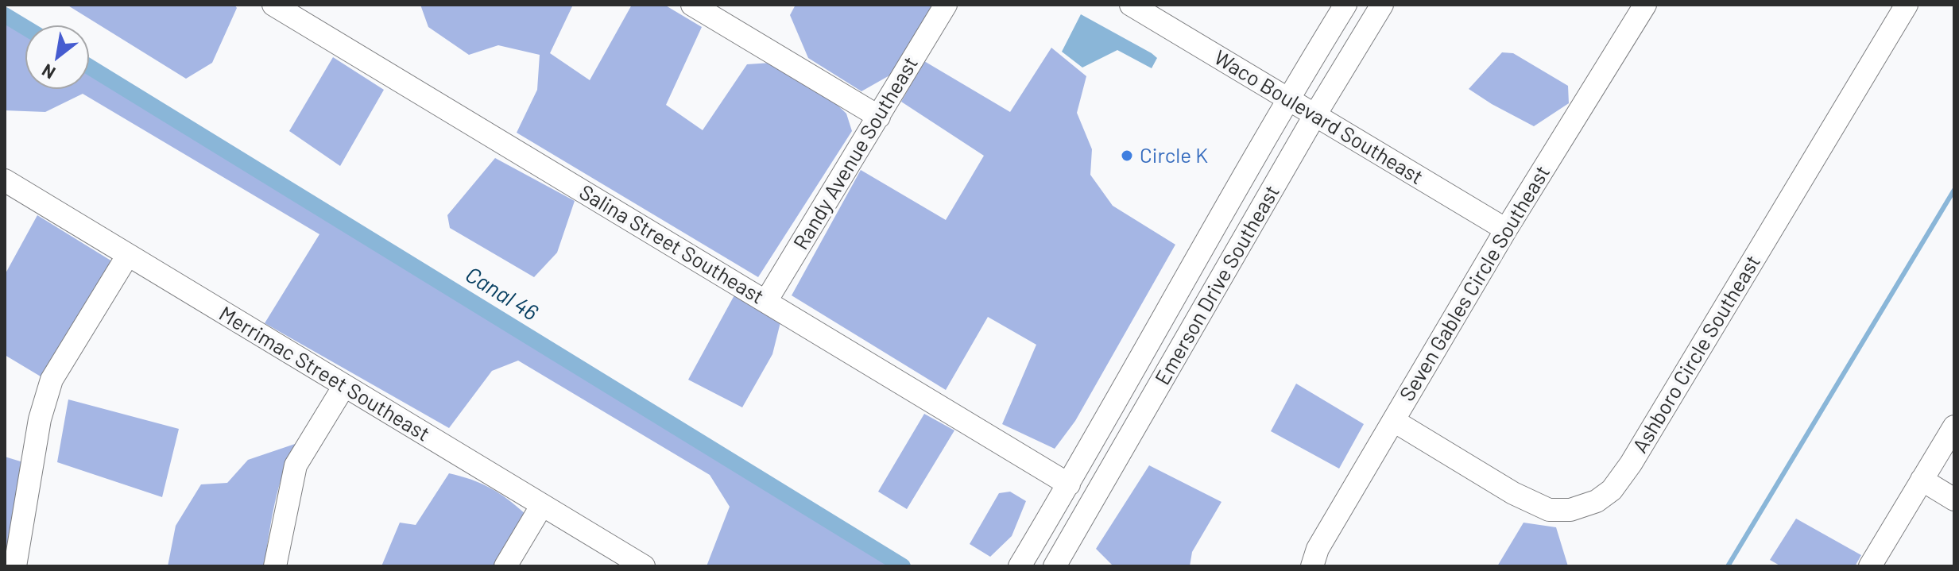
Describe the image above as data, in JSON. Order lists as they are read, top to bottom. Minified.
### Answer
{"streets":{"street":["Waco Boulevard Southeast","Randy Avenue Southeast","Salina Street Southeast","Seven Gables Circle Southeast","Emerson Drive Southeast","Ashboro Circle Southeast","Merrimac Street Southeast"]},"crossings":[["Waco Boulevard Southeast","Seven Gables Circle Southeast"],["Waco Boulevard Southeast","Emerson Drive Southeast"],["Randy Avenue Southeast","Salina Street Southeast"],["Salina Street Southeast","Emerson Drive Southeast"],["Seven Gables Circle Southeast","Ashboro Circle Southeast"]],"water":["Canal 46"],"places":["Circle K"],"north":"bottom left"}
